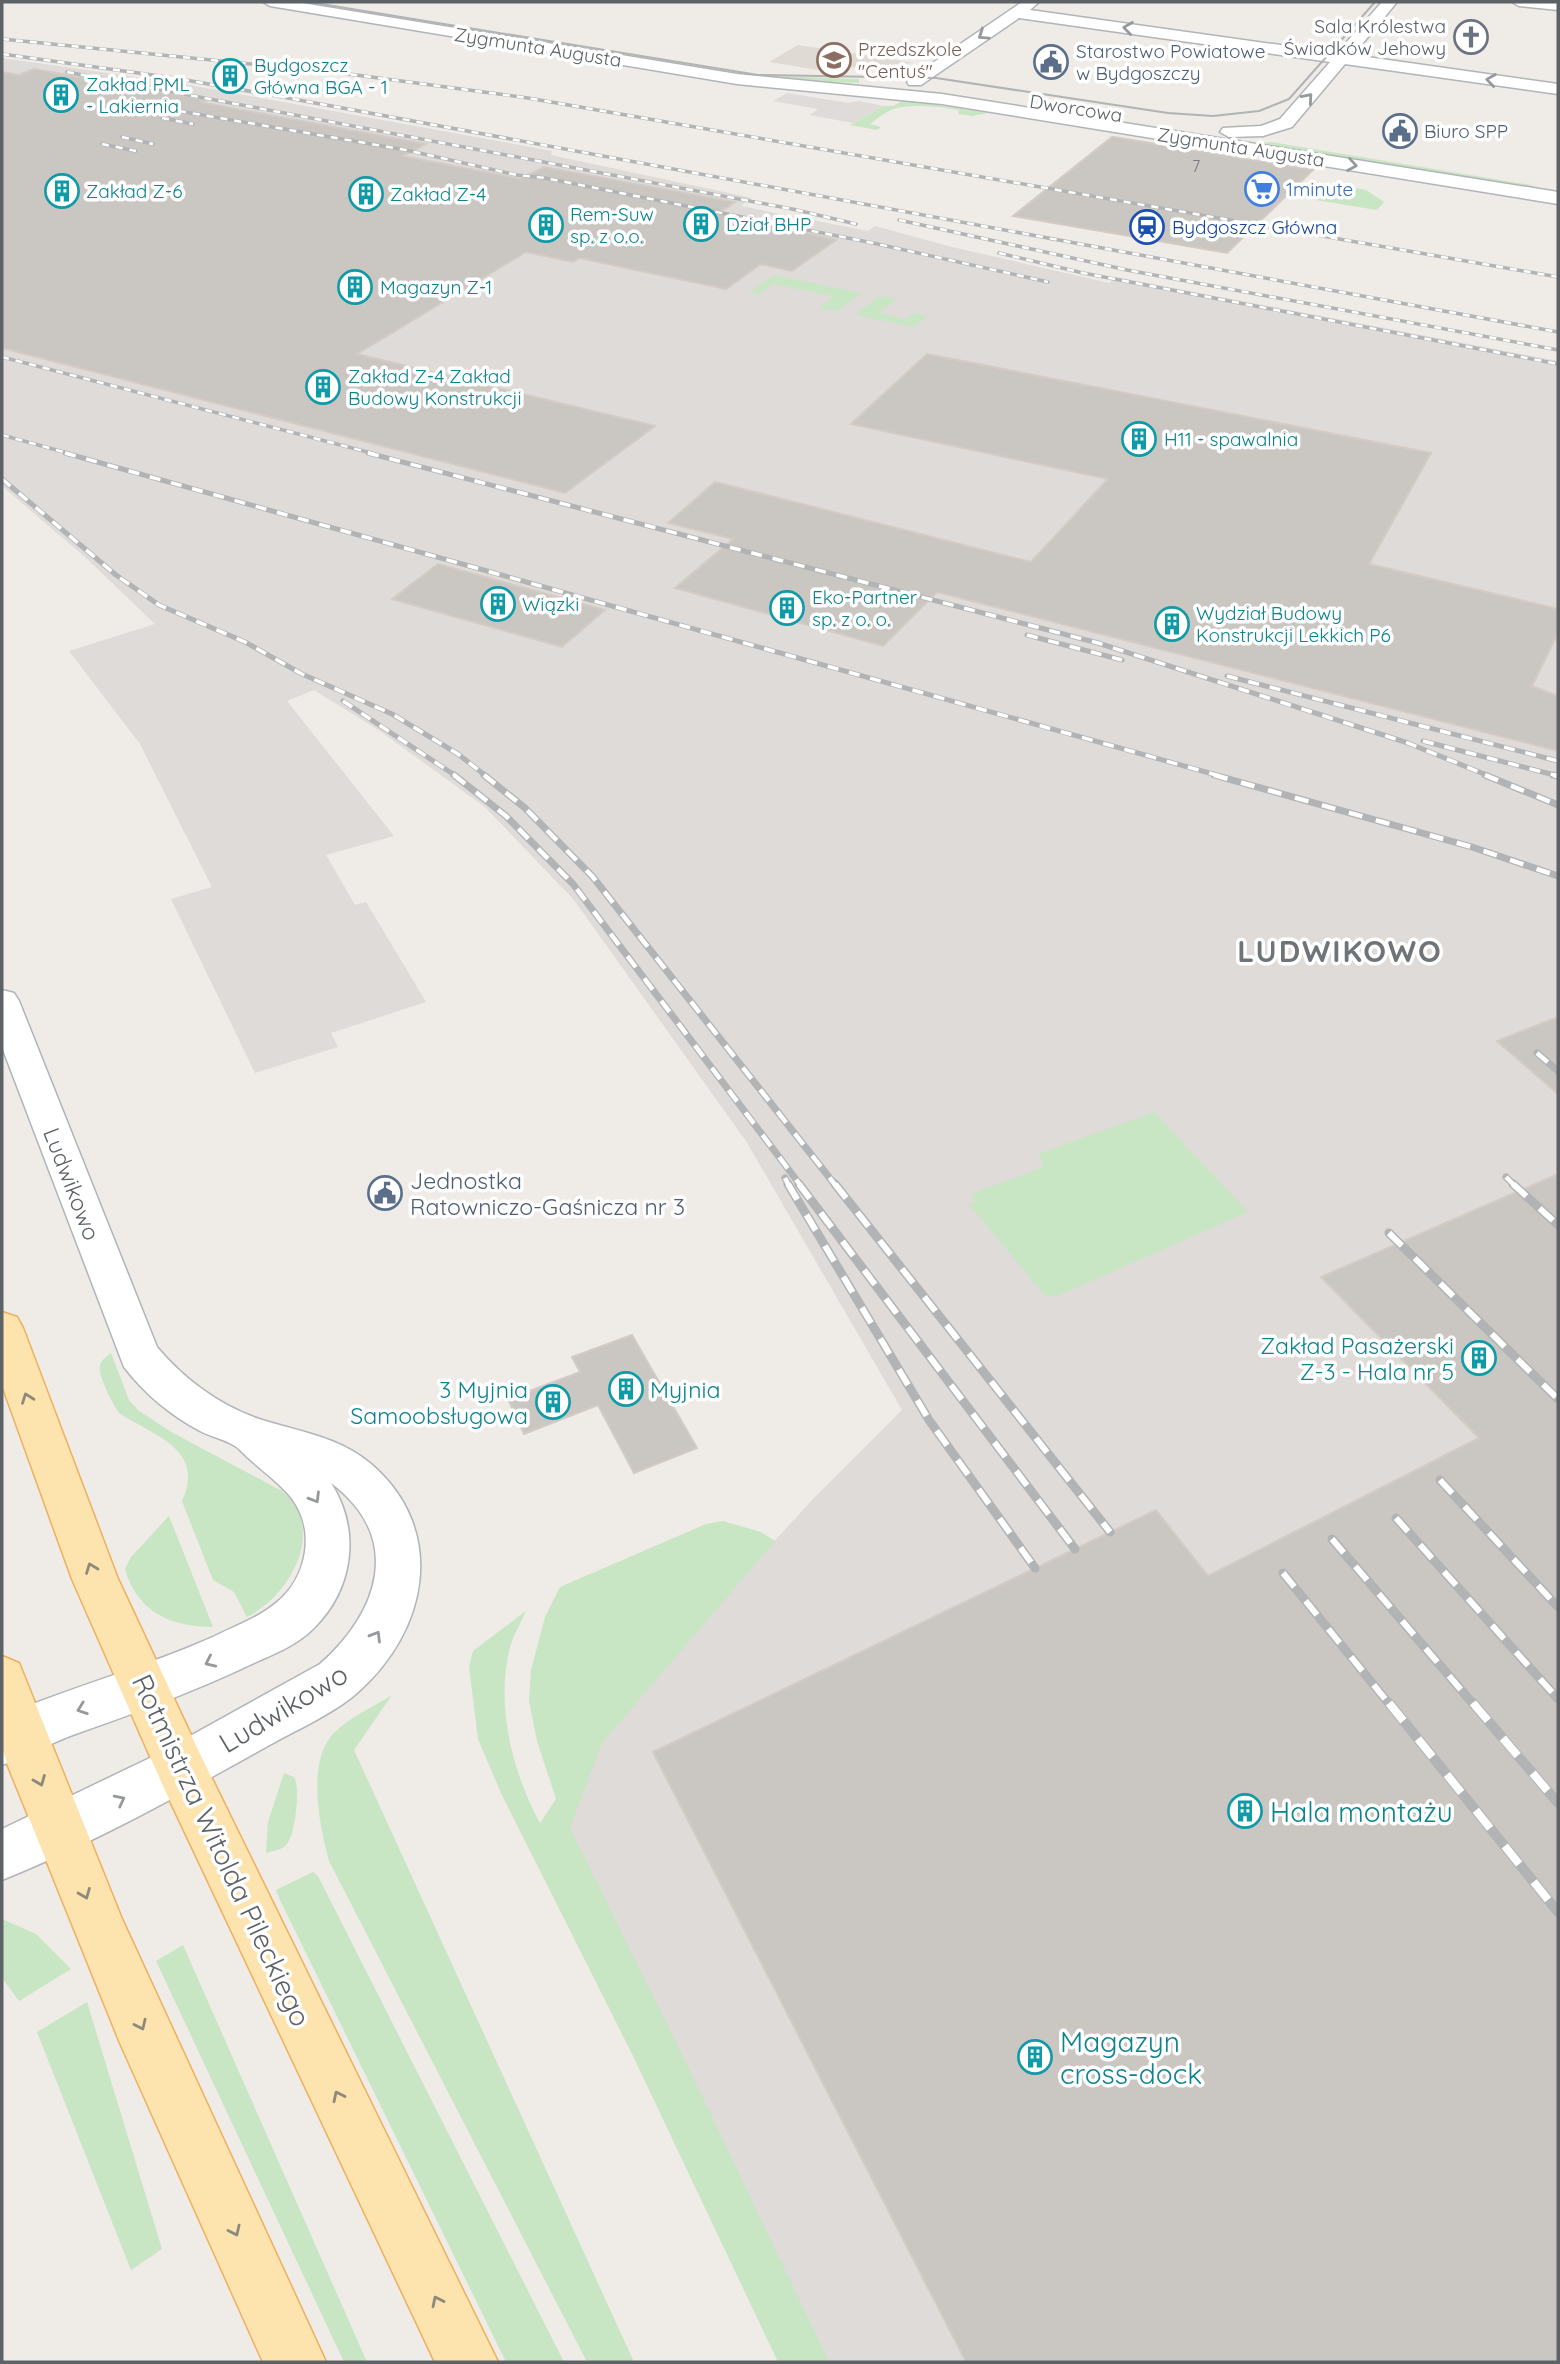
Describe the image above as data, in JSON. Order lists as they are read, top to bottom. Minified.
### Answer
{"streets":{"main road":["Rotmistrza Witolda Pileckiego"],"street":["Zygmunta Augusta","Dworcowa","Ludwikowo"]},"crossings":[["Zygmunta Augusta","Dworcowa"],["Ludwikowo","Rotmistrza Witolda Pileckiego"]],"districts":["LUDWIKOWO"],"places":{"church":["Sala Królestwa Świadków Jehowy"],"school or university":["Przedszkole \"Centuś\""],"public building":["Starostwo Powiatowe w Bydgoszczy","Biuro SPP","Jednostka Ratowniczo-Gaśnicza nr 3"],"building":["Bydgoszcz Główna BGA - 1","Zakład PML - Lakiernia","Zakład Z-6","Zakład Z-4","Dział BHP","Rem-Suw sp. z o.o.","Magazyn Z-1","Zakład Z-4 Zakład Budowy Konstrukcji","H11 - spawalnia","Wiązki","Eko-Partner sp. z o. o.","Wydział Budowy Konstrukcji Lekkich P6","Zakład Pasażerski Z-3 - Hala nr 5","Myjnia","3 Myjnia Samoobsługowa","Hala montażu","Magazyn cross-dock"],"supermarket":["1minute"],"station":["Bydgoszcz Główna"]},"house_numbers":["7"]}
